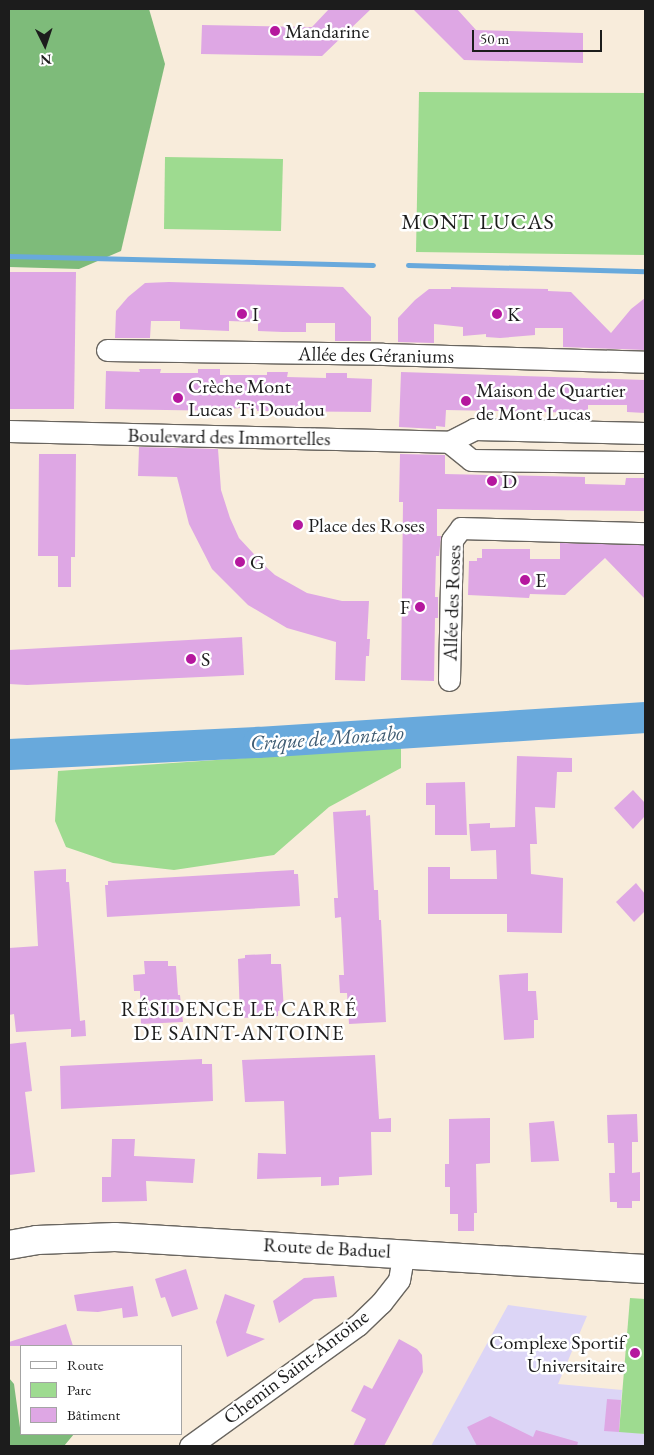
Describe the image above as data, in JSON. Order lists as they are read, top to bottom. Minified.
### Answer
{"streets":{"main road":["Route de Baduel"],"street":["Allée des Géraniums","Boulevard des Immortelles","Allée des Roses","Chemin Saint-Antoine"]},"crossings":[["Route de Baduel","Chemin Saint-Antoine"]],"districts":["MONT LUCAS","RÉSIDENCE LE CARRÉ DE SAINT-ANTOINE"],"water":["Crique de Montabo"],"places":["Mandarine","I","K","Crèche Mont Lucas Ti Doudou","Maison de Quartier de Mont Lucas","D","Place des Roses","G","E","F","S","Complexe Sportif Universitaire"],"legend":["Route","Parc","Bâtiment"],"scale_bar":"50 m","north":"bottom"}
